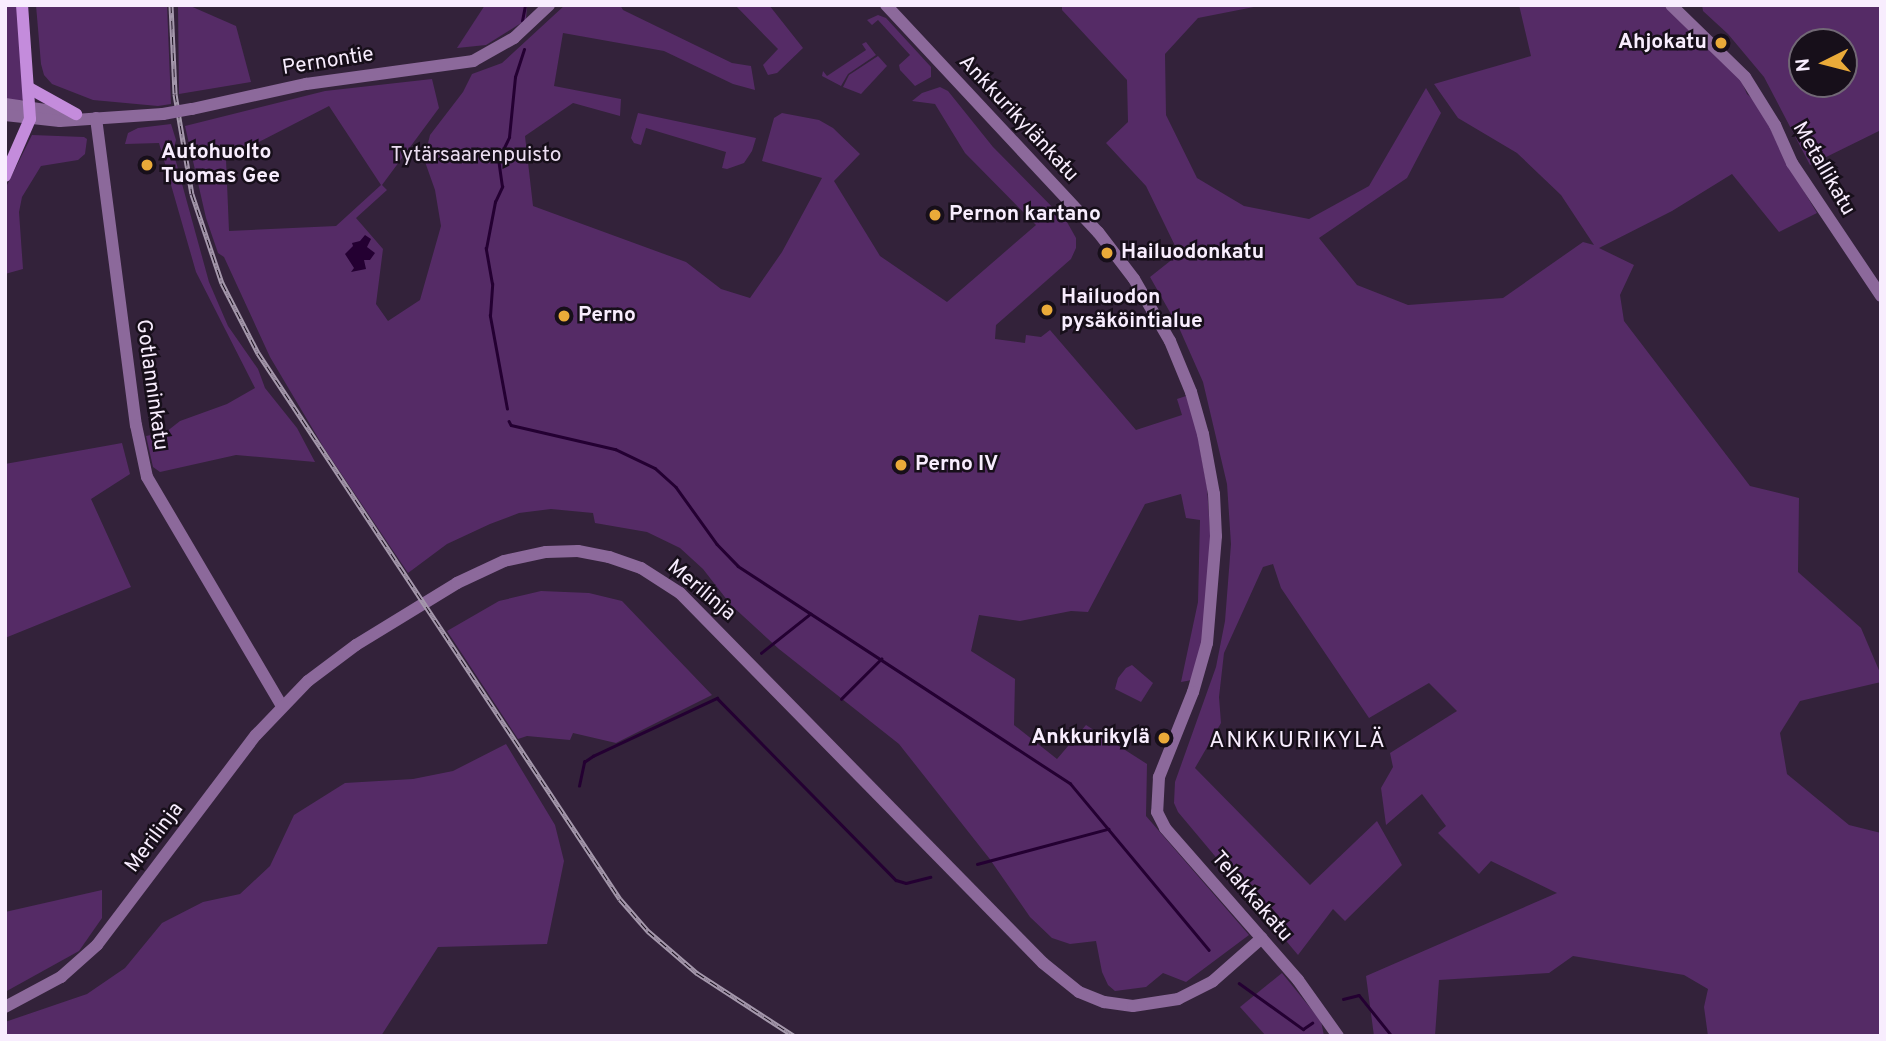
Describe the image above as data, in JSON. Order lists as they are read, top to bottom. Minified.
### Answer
{"streets":{"street":["Pernontie","Ankkurikylänkatu","Metallikatu","Gotlanninkatu","Merilinja","Telakkakatu"]},"crossings":[["Pernontie","Gotlanninkatu"],["Ankkurikylänkatu","Telakkakatu"],["Gotlanninkatu","Merilinja"],["Merilinja","Telakkakatu"]],"districts":["ANKKURIKYLÄ"],"parks":["Tytärsaarenpuisto"],"places":["Ahjokatu","Autohuolto Tuomas Gee","Pernon kartano","Hailuodonkatu","Hailuodon pysäköintialue","Perno","Perno IV","Ankkurikylä"],"north":"left"}
